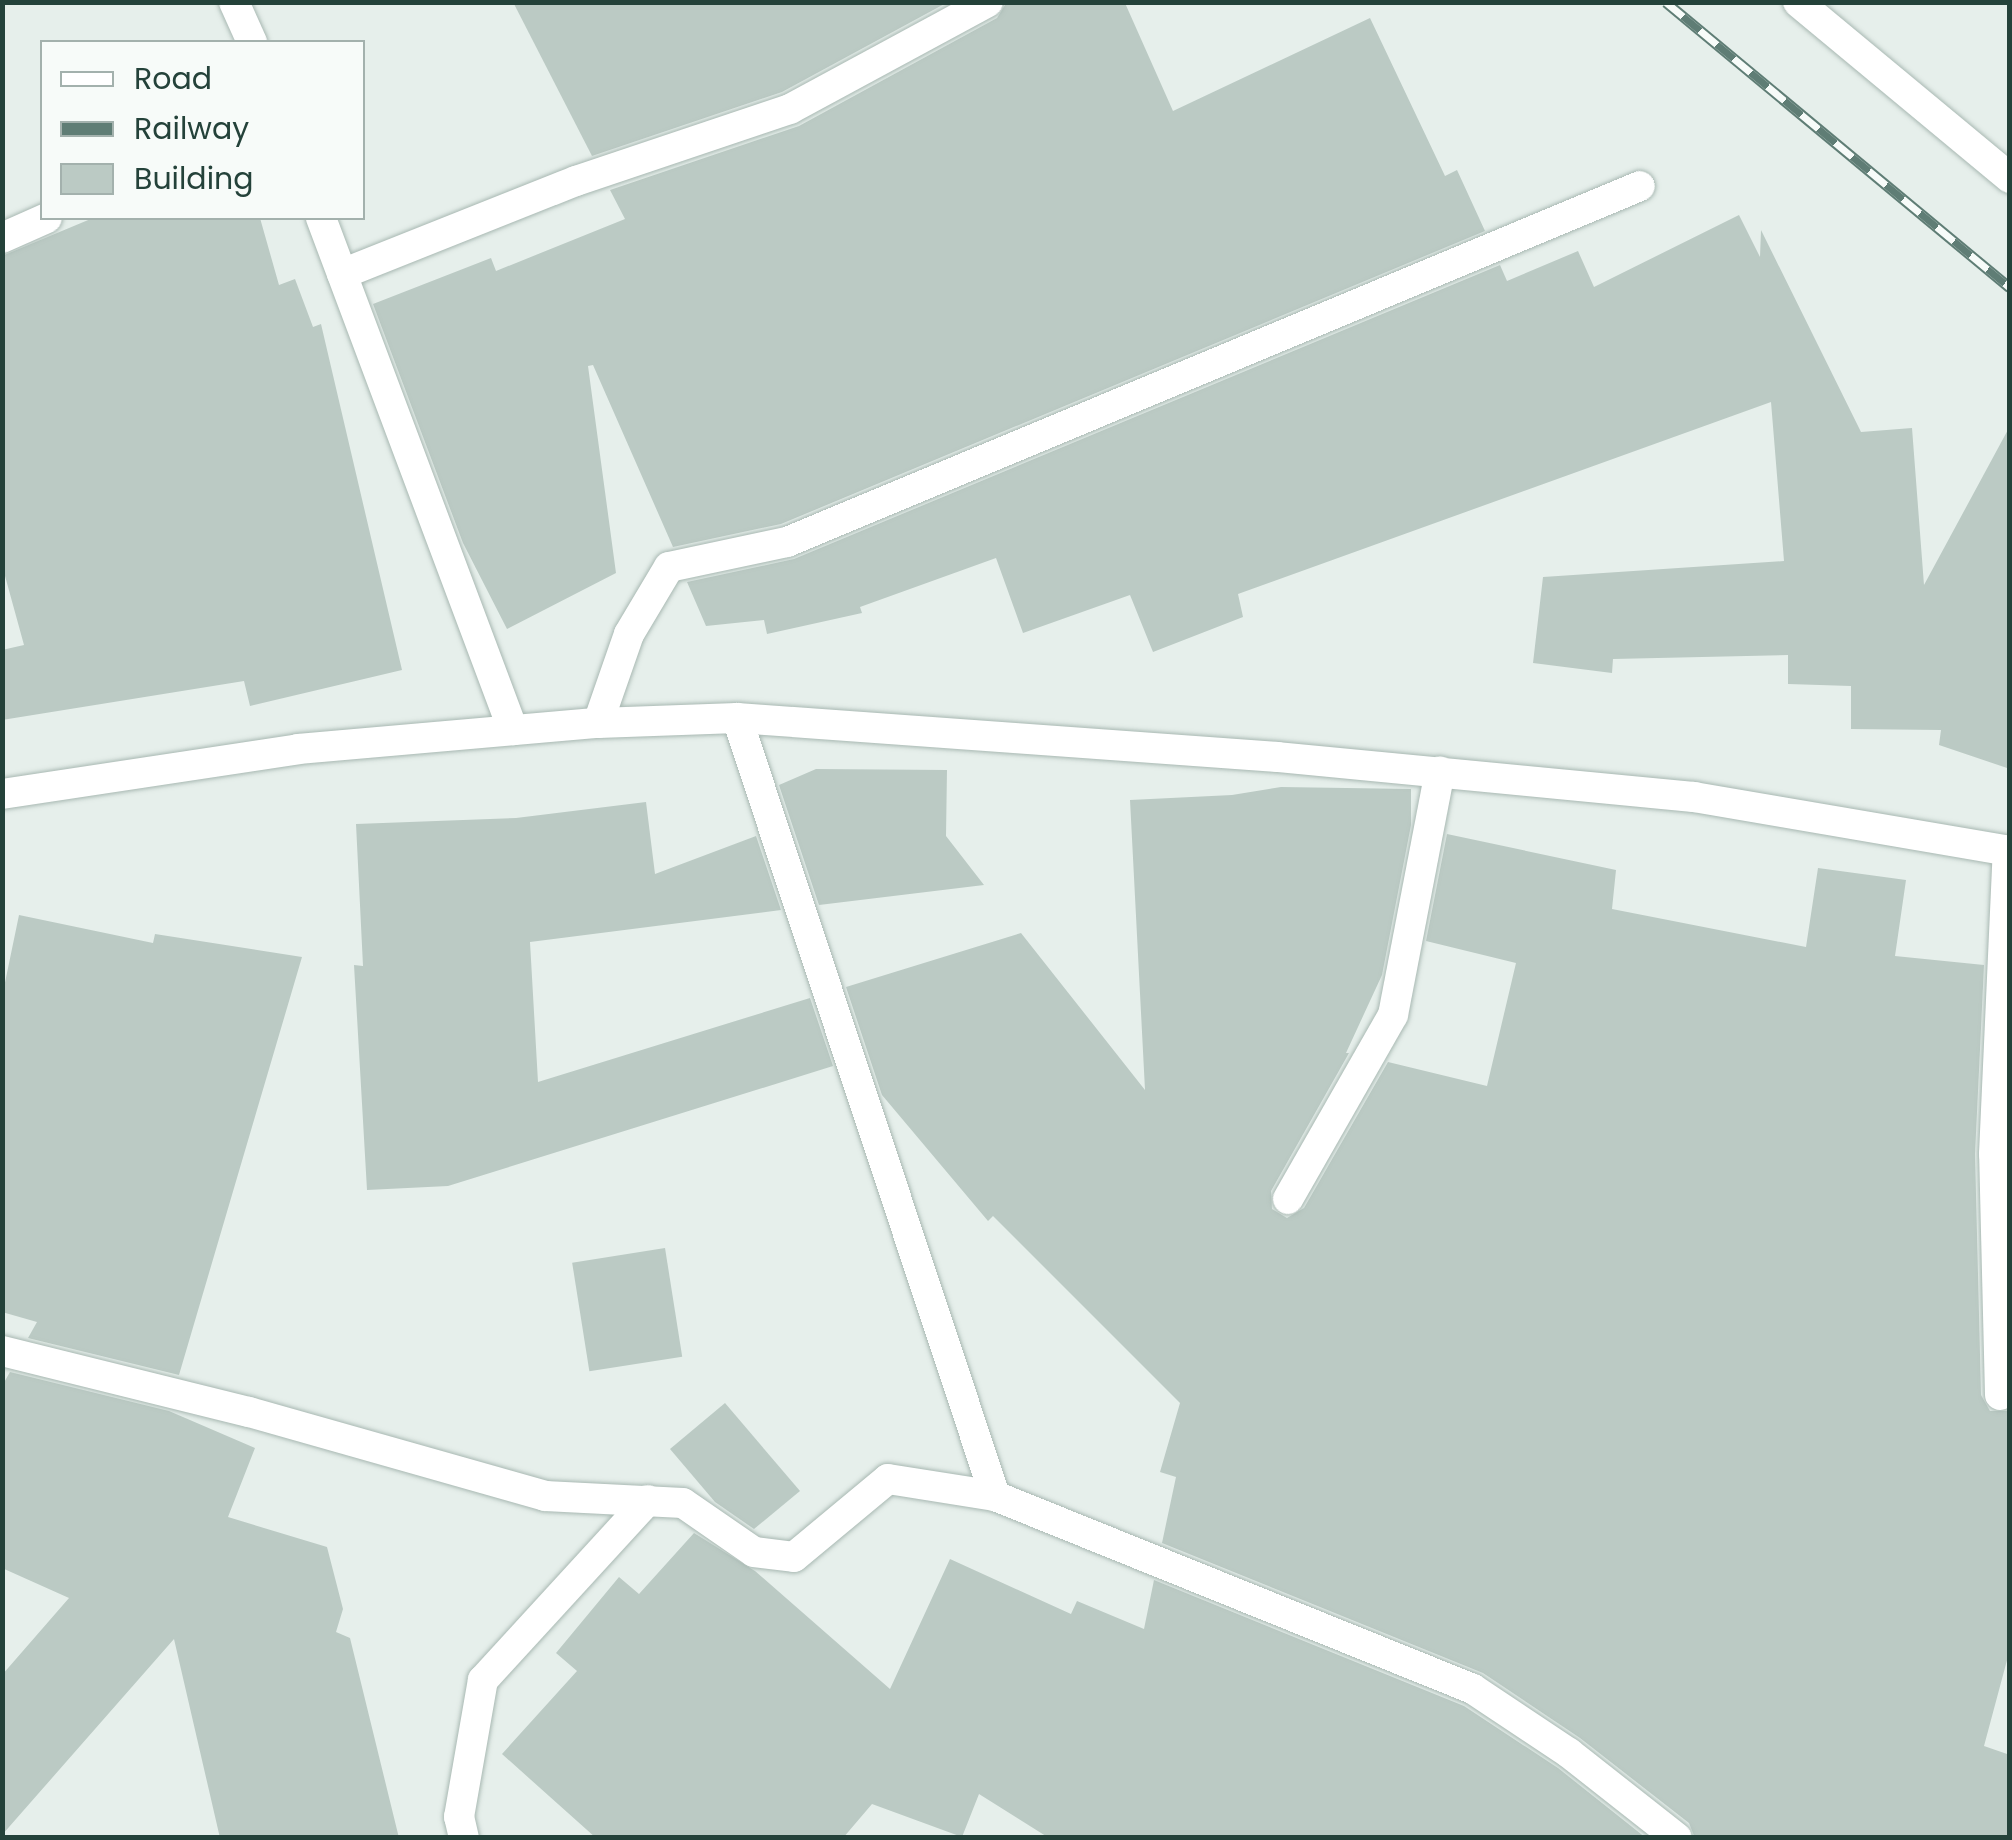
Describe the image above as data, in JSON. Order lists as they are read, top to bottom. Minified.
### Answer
{"legend":["Road","Railway","Building"]}
